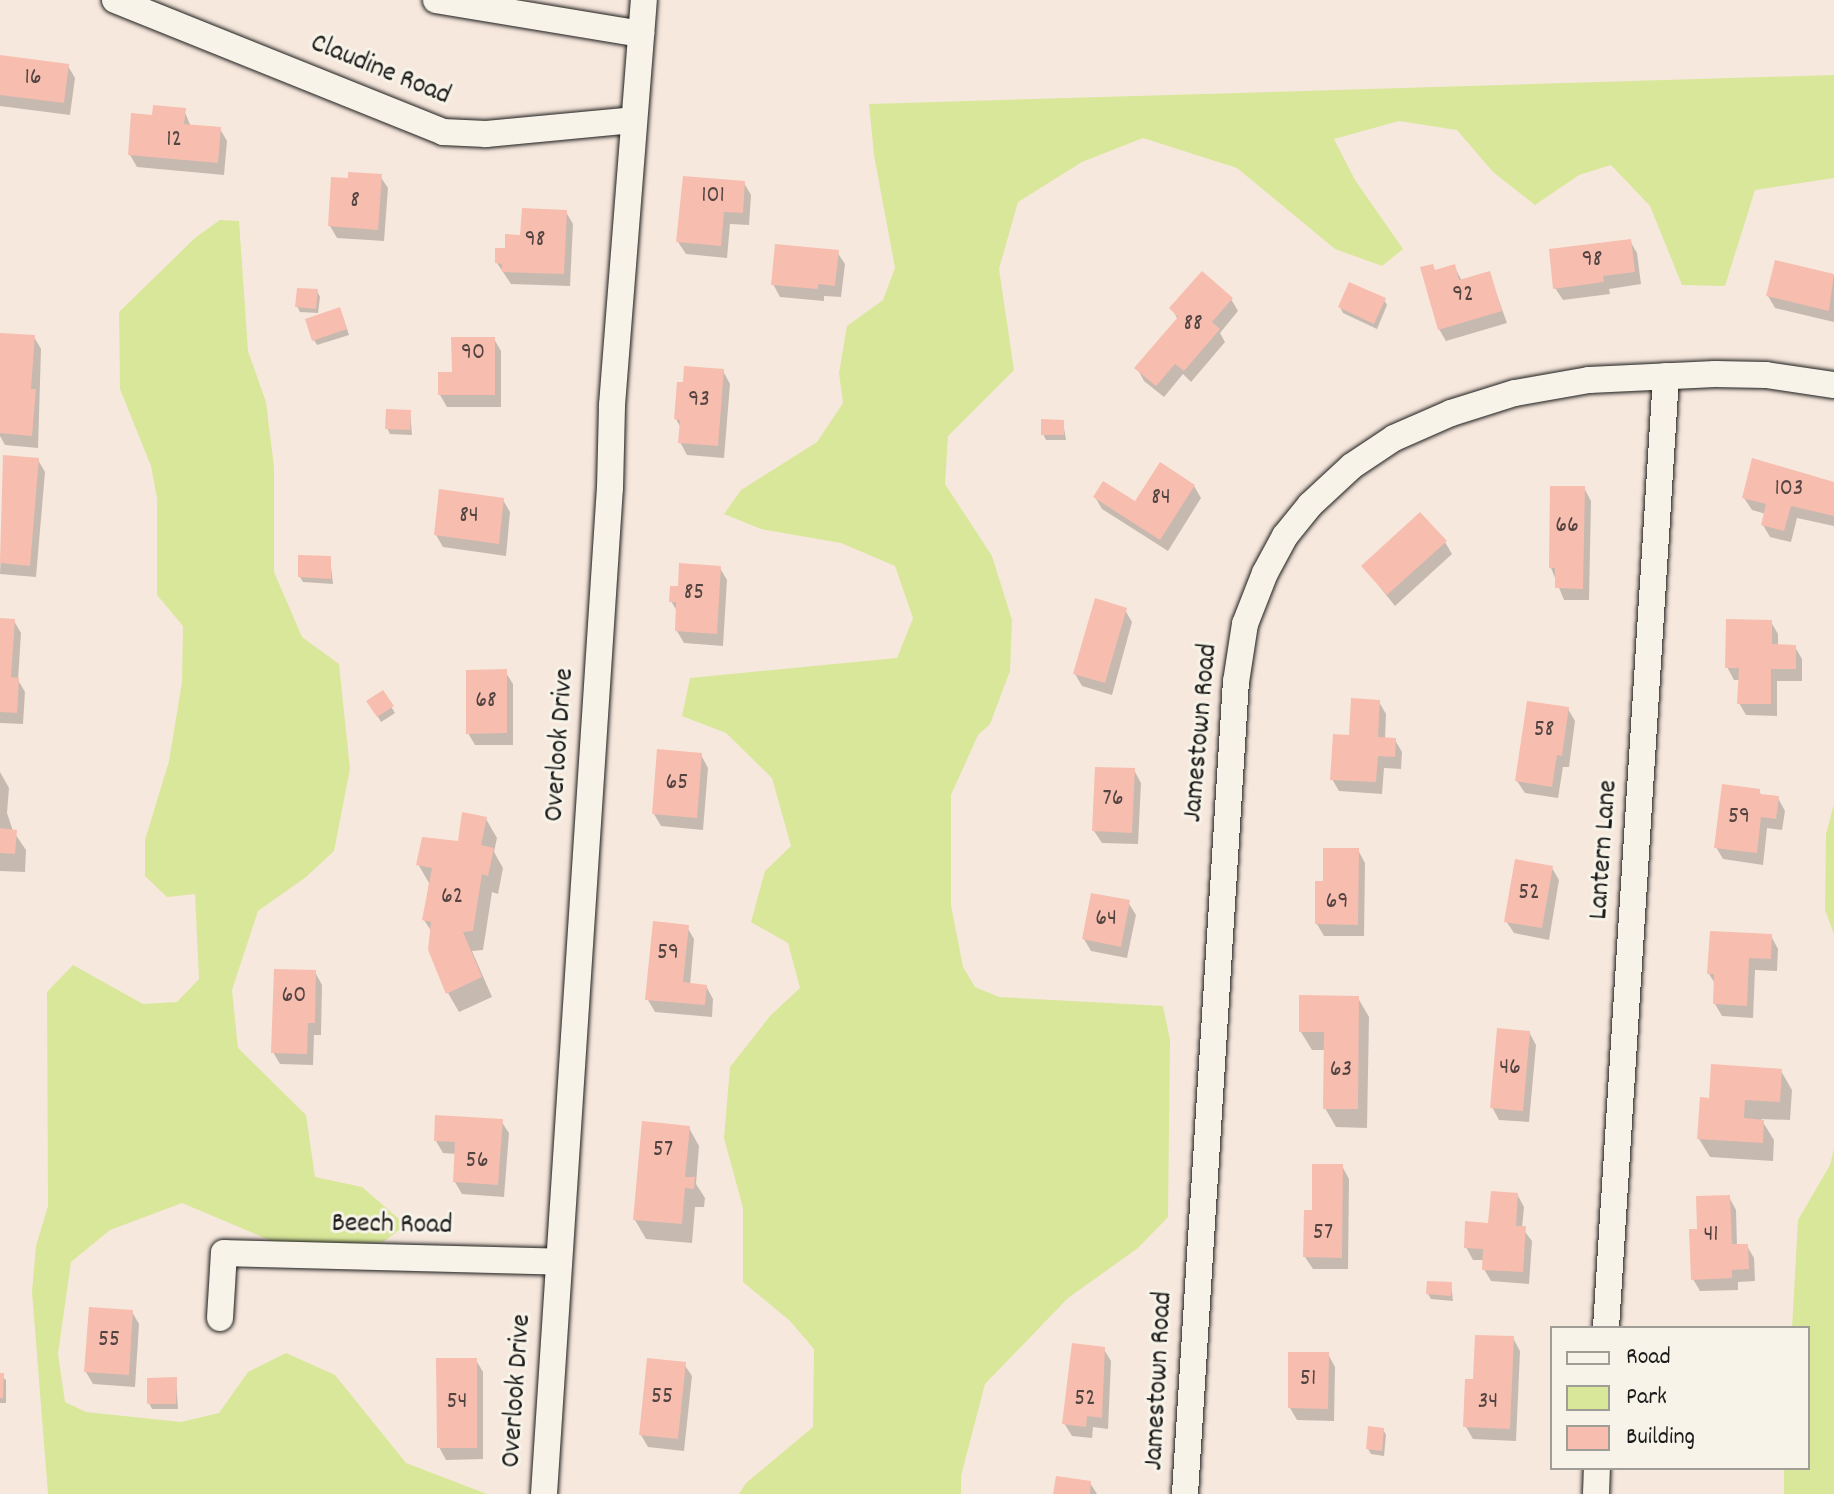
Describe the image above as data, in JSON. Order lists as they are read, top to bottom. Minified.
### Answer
{"streets":{"street":["Claudine Road","Jamestown Road","Overlook Drive","Lantern Lane","Beech Road"]},"crossings":[["Claudine Road","Overlook Drive"],["Jamestown Road","Lantern Lane"],["Overlook Drive","Beech Road"]],"house_numbers":["16","12","101","8","98","98","92","88","90","93","103","84","84","66","85","68","58","65","76","59","52","62","69","64","59","60","46","63","57","56","57","41","55","51","55","52","54","34"],"legend":["Road","Park","Building"]}
